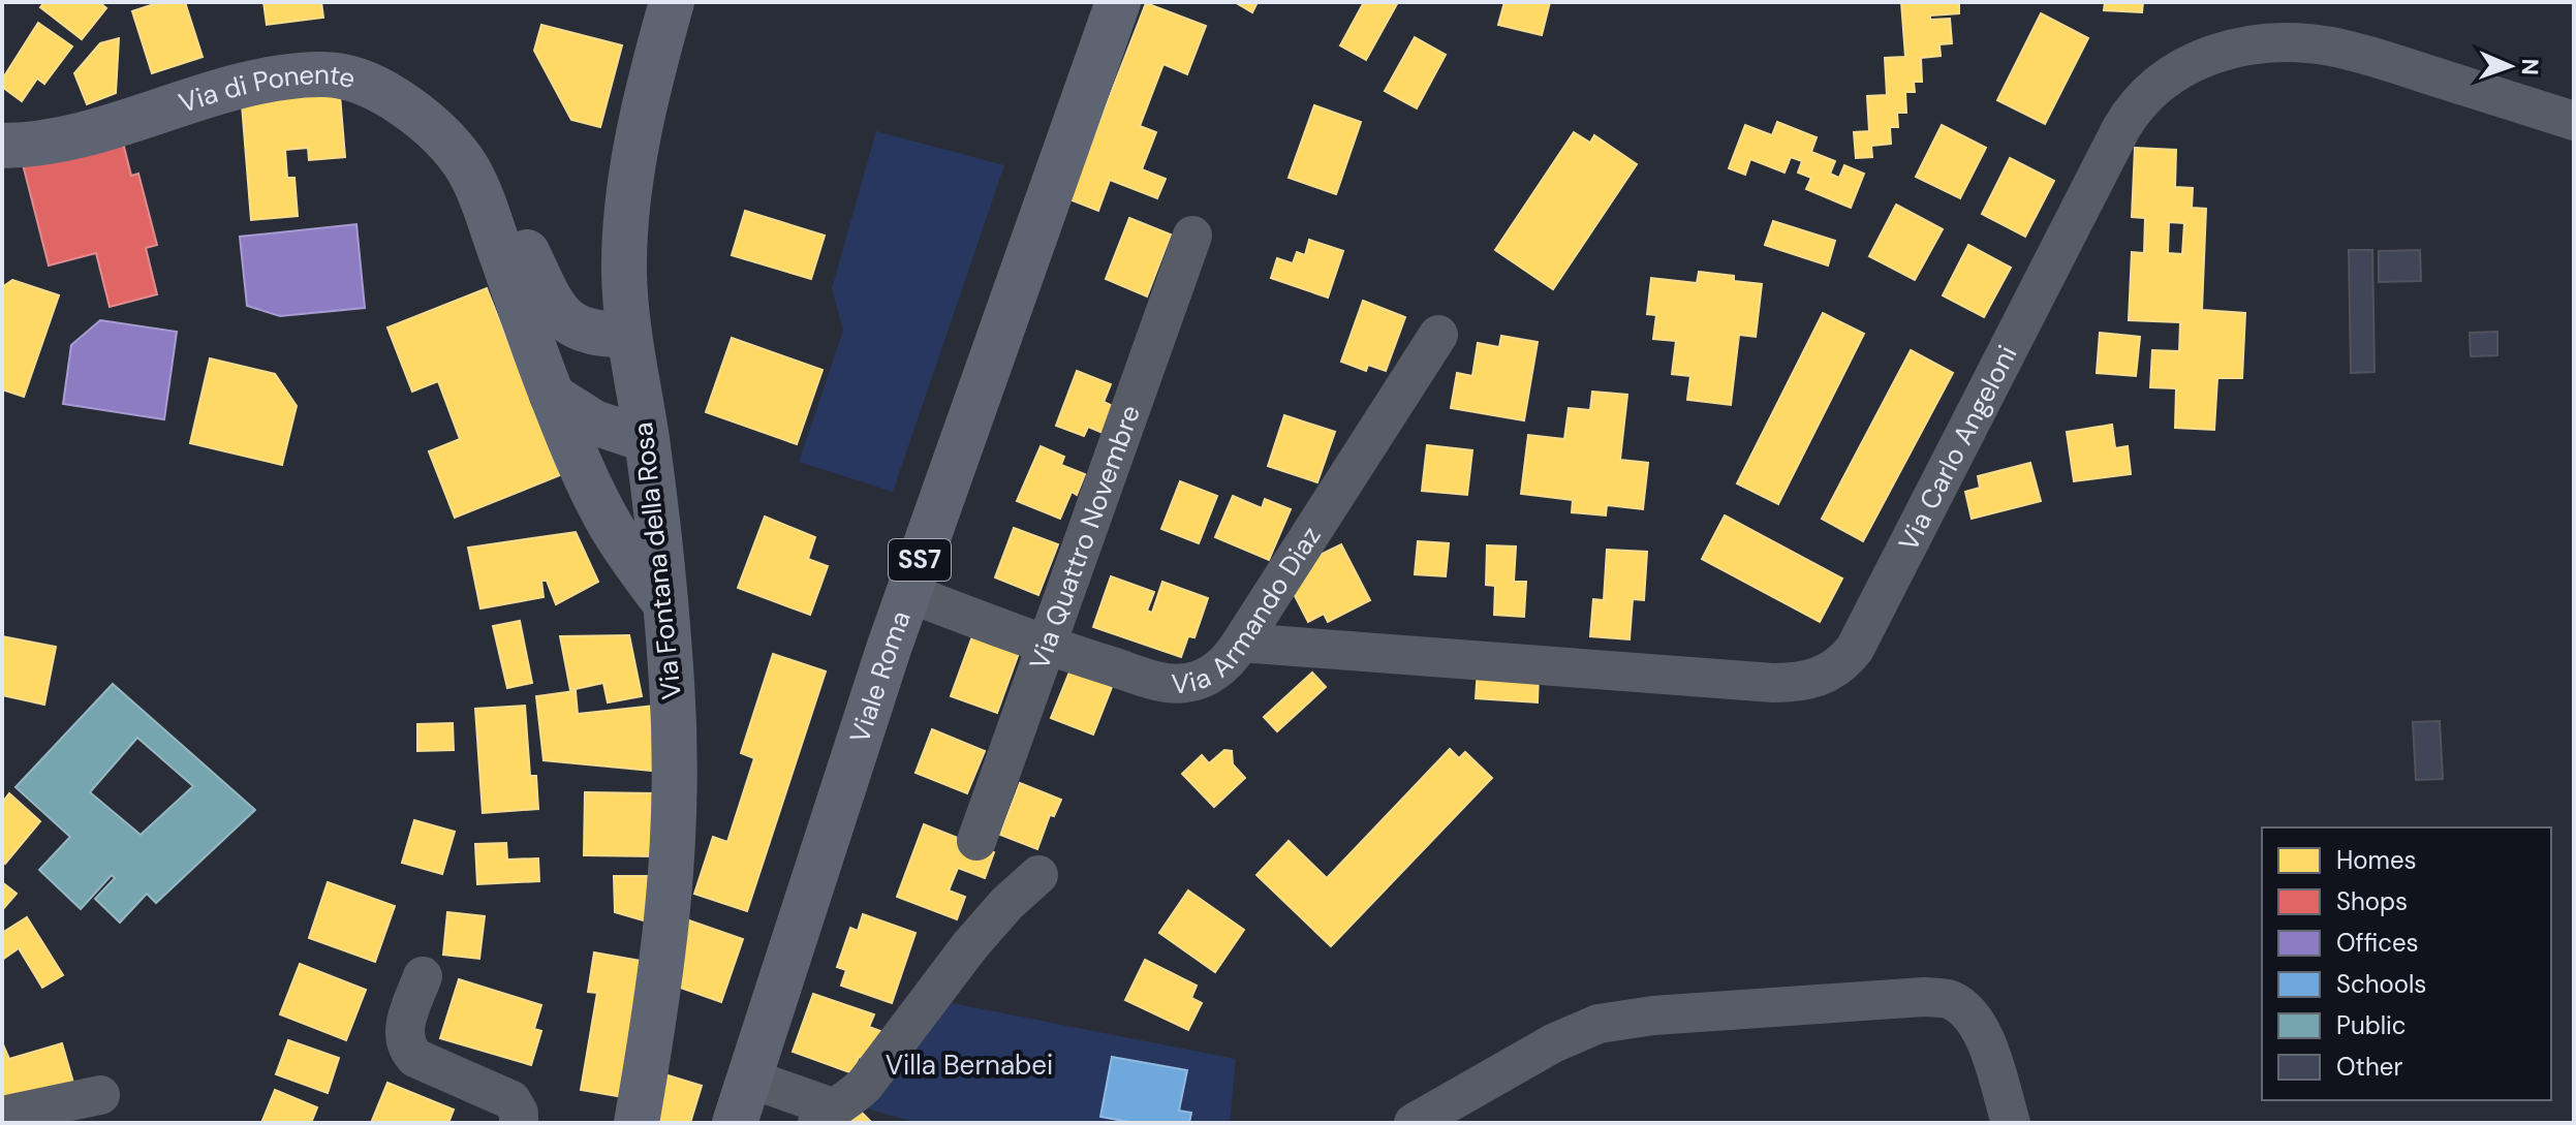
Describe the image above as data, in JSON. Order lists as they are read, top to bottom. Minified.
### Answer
{"streets":{"main road":["Via di Ponente","SS7","Via Fontana della Rosa","Viale Roma"],"street":["Via Carlo Angeloni","Via Quattro Novembre","Via Armando Diaz"]},"crossings":[["Via di Ponente","Via Fontana della Rosa"],["Via Carlo Angeloni","Via Armando Diaz"],["Via Quattro Novembre","Via Armando Diaz"],["Via Armando Diaz","Viale Roma"]],"parks":["Villa Bernabei"],"legend":["Homes","Shops","Offices","Schools","Public","Other"],"north":"right"}
